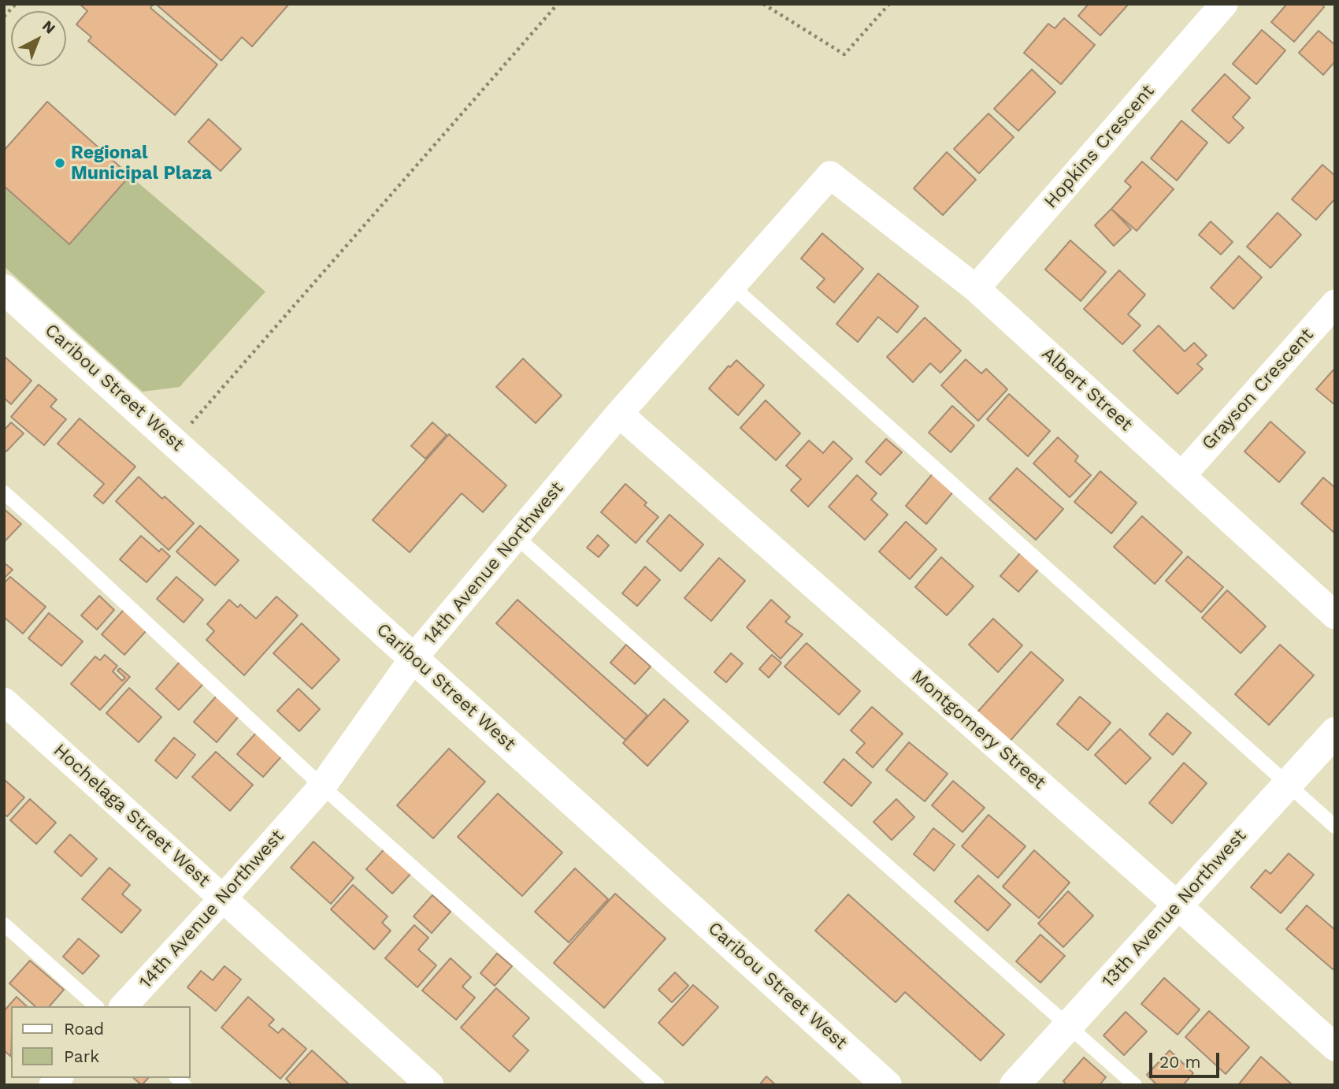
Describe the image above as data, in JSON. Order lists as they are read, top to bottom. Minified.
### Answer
{"streets":{"street":["Hopkins Crescent","Caribou Street West","Albert Street","Grayson Crescent","14th Avenue Northwest","Montgomery Street","Hochelaga Street West","13th Avenue Northwest"]},"crossings":[["Hopkins Crescent","Albert Street"],["Caribou Street West","14th Avenue Northwest"],["Albert Street","Grayson Crescent"],["Albert Street","14th Avenue Northwest"],["14th Avenue Northwest","Montgomery Street"],["14th Avenue Northwest","Hochelaga Street West"],["Montgomery Street","13th Avenue Northwest"]],"places":["Regional Municipal Plaza"],"legend":["Road","Park"],"scale_bar":"20 m","north":"top right"}
